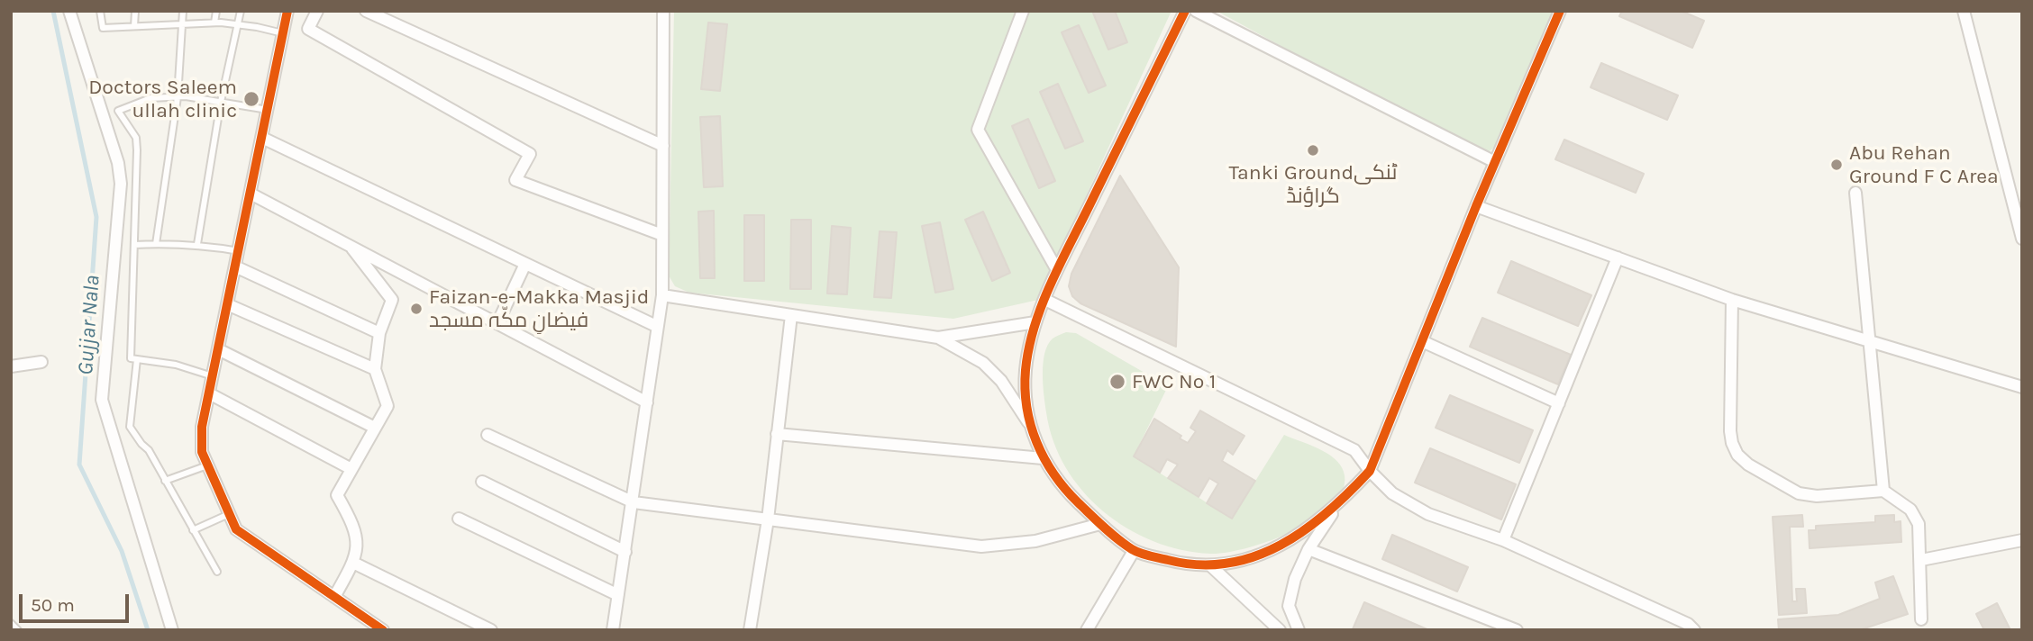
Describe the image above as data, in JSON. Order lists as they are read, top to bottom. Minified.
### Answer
{"water":["Gujjar Nala"],"places":["Doctors Saleem ullah clinic","Tanki Groundٹنکی گراؤنڈ","Abu Rehan Ground F C Area","Faizan-e-Makka Masjid فیضانِ مکّہ مسجد","FWC No 1"],"scale_bar":"50 m"}
